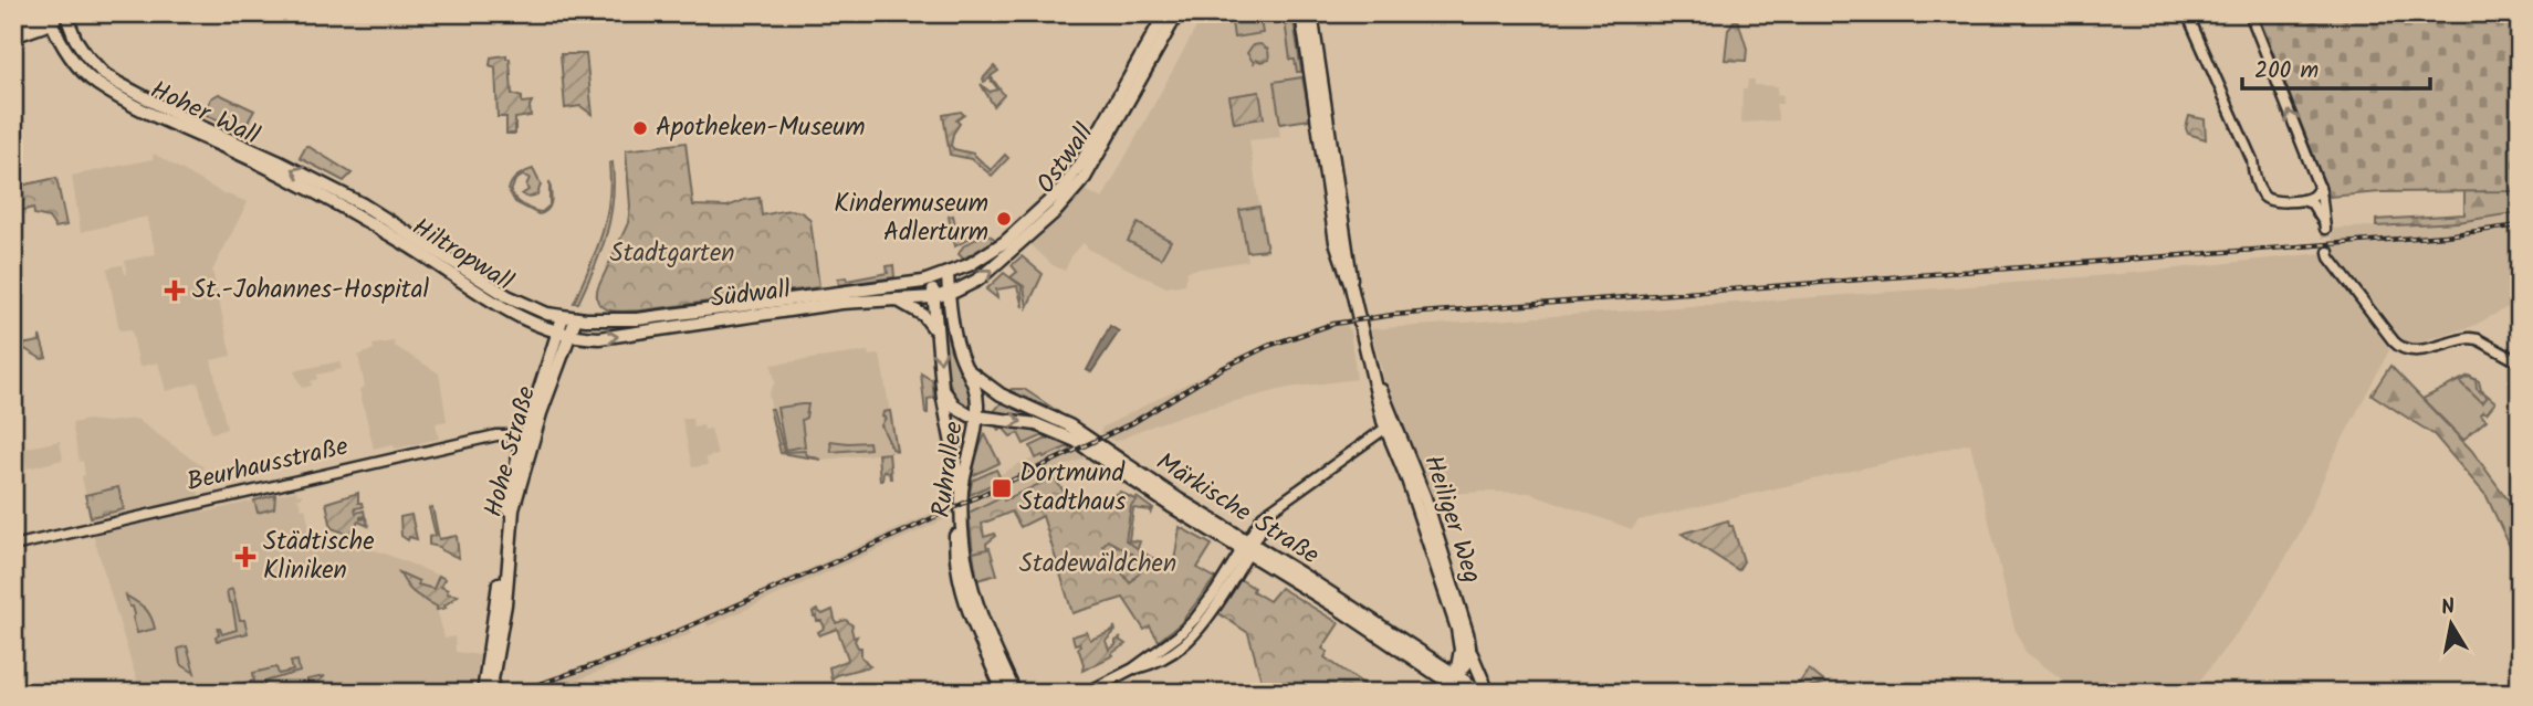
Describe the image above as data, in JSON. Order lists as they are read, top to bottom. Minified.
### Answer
{"streets":{"main road":["Hoher Wall","Ostwall","Hiltropwall","Südwall","Hohe Straße","Ruhrallee","Märkische Straße","Heiliger Weg"],"street":["Beurhausstraße"]},"crossings":[["Hoher Wall","Hiltropwall"],["Ostwall","Südwall"],["Ostwall","Ruhrallee"],["Hiltropwall","Südwall"],["Hiltropwall","Hohe Straße"],["Südwall","Hohe Straße"],["Südwall","Ruhrallee"],["Hohe Straße","Beurhausstraße"],["Ruhrallee","Märkische Straße"],["Märkische Straße","Heiliger Weg"]],"parks":["Stadtgarten","Stadewäldchen"],"places":{"other":["Apotheken-Museum","Kindermuseum Adlerturm"],"health":["St.-Johannes-Hospital","Städtische Kliniken"],"transit":["Dortmund Stadthaus"]},"scale_bar":"200 m","north":"top"}
